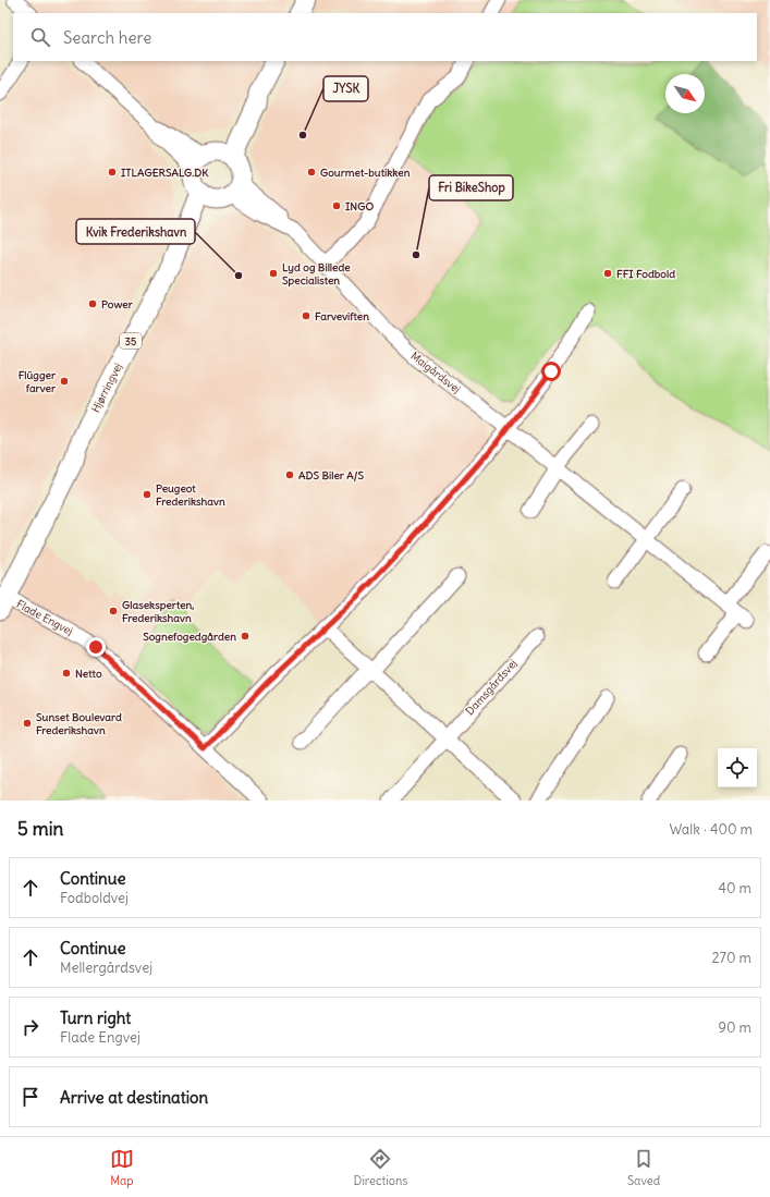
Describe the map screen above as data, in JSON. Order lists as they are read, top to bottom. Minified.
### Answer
{"streets":{"main road":["35","Hjørringvej"],"street":["Maigårdsvej","Flade Engvej","Damsgårdsvej"]},"crossings":[["Maigårdsvej","Hjørringvej"],["Hjørringvej","Flade Engvej"]],"places":["JYSK","ITLAGERSALG.DK","Gourmet-butikken","INGO","Fri BikeShop","Lyd og Billede Specialisten","FFI Fodbold","Kvik Frederikshavn","Power","Farveviften","Flügger farver","ADS Biler A/S","Peugeot Frederikshavn","Glaseksperten, Frederikshavn","Sognefogedgården","Netto","Sunset Boulevard Frederikshavn"],"north":"bottom right","page":{"search":"Search here","heading":["5 min","Walk · 400 m"],"list":[["Continue","Fodboldvej","40 m"],["Continue","Mellergårdsvej","270 m"],["Turn right","Flade Engvej","90 m"],"Arrive at destination"],"nav":["Map","Directions","Saved"]}}
